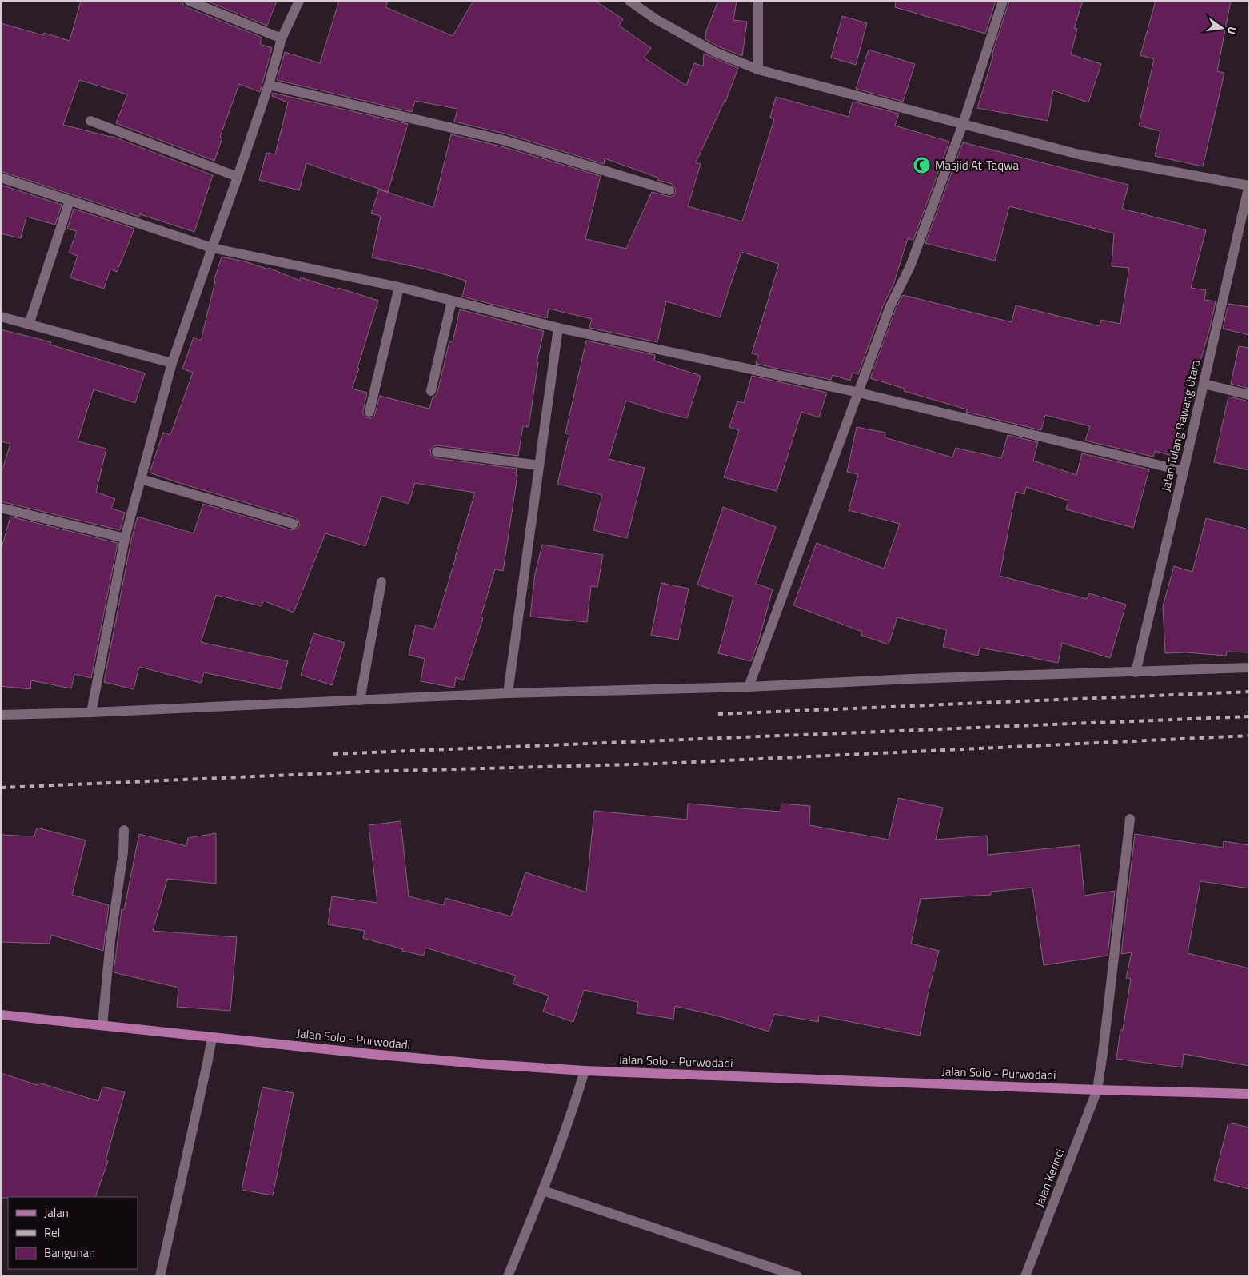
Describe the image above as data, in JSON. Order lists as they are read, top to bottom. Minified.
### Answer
{"streets":{"main road":["Jalan Solo - Purwodadi"],"street":["Jalan Tulang Bawang Utara","Jalan Kerinci"]},"crossings":[["Jalan Solo - Purwodadi","Jalan Kerinci"]],"places":{"mosque":["Masjid At-Taqwa"]},"legend":["Jalan","Rel","Bangunan"],"north":"right"}
